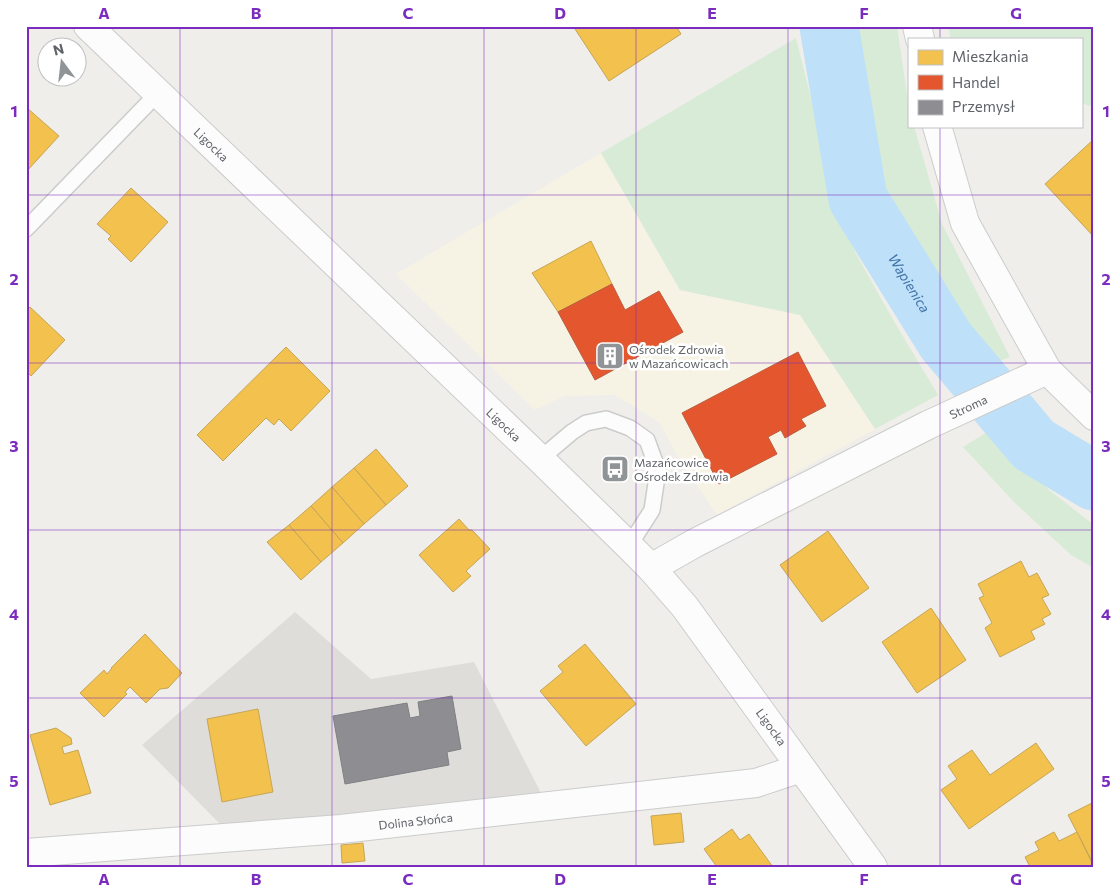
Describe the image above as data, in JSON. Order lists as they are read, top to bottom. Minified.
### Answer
{"streets":{"street":["Ligocka","Stroma","Dolina Słońca"]},"crossings":[["Ligocka","Stroma"],["Ligocka","Dolina Słońca"]],"water":["Wapienica"],"places":{"building":["Ośrodek Zdrowia w Mazańcowicach"],"bus stop":["Mazańcowice Ośrodek Zdrowia"]},"legend":["Mieszkania","Handel","Przemysł"],"north":"top","grid":{"columns":["A","B","C","D","E","F","G"],"rows":["1","2","3","4","5"]}}
